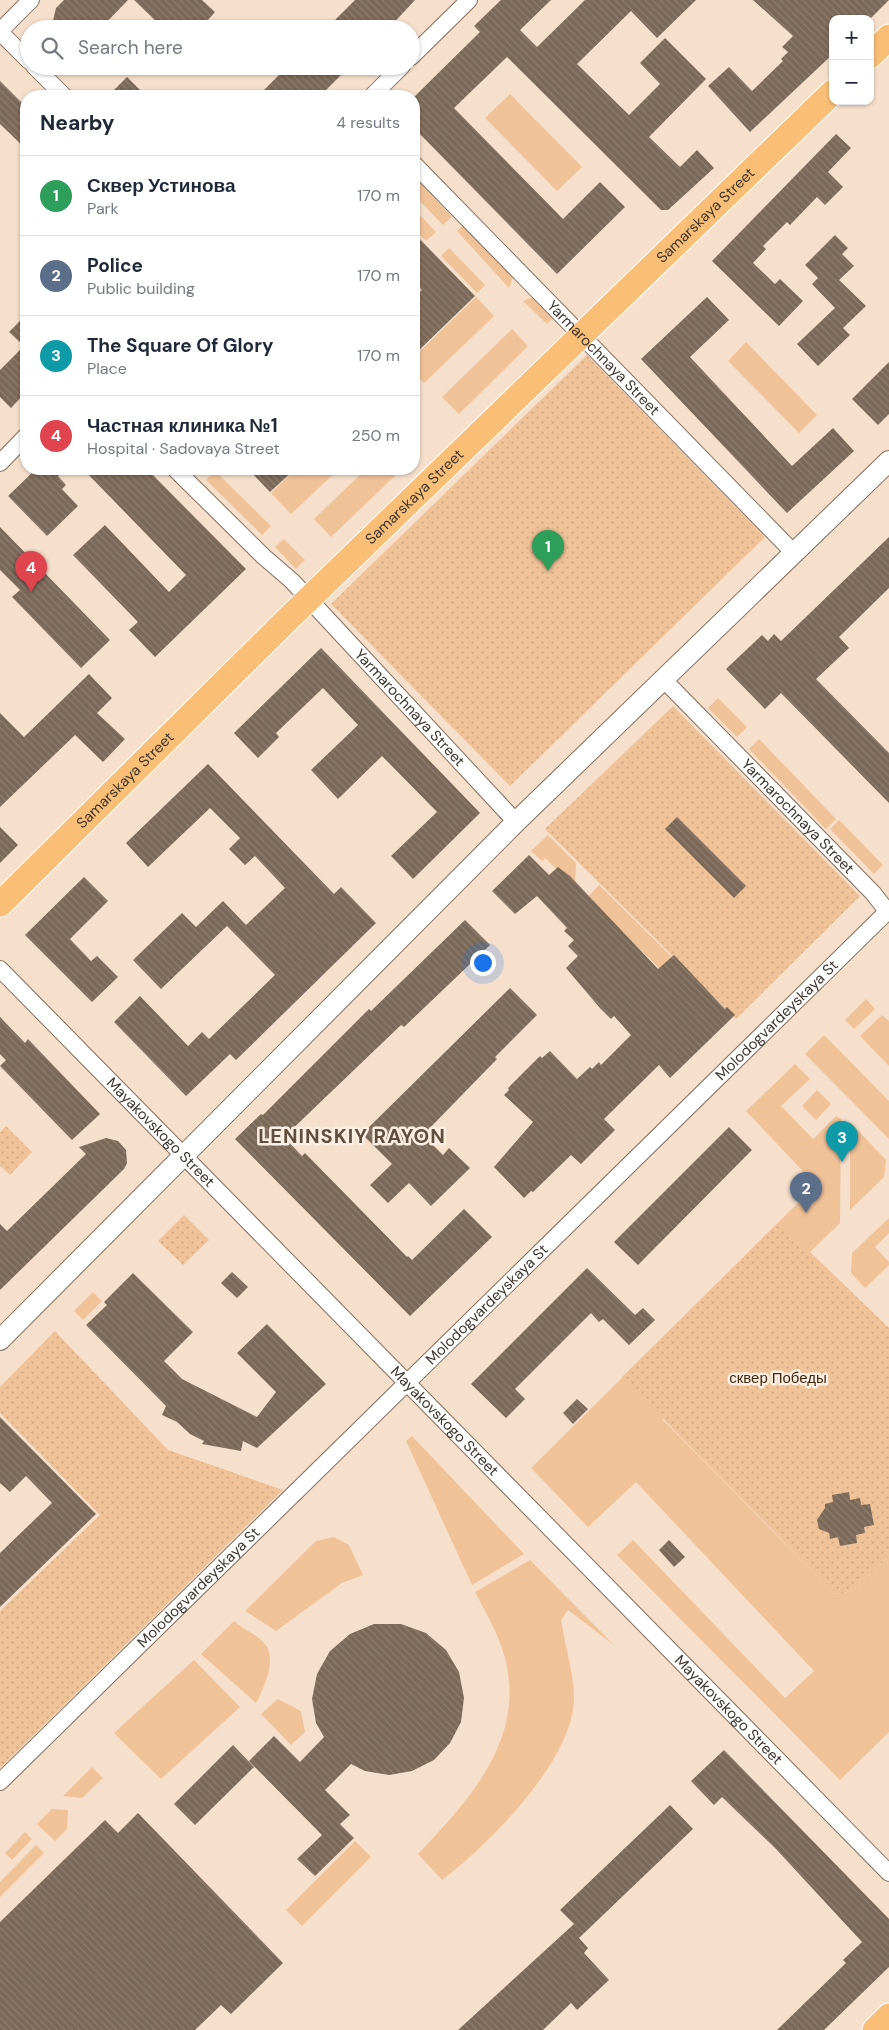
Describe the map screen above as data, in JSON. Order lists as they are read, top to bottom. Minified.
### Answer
{"streets":{"main road":["Samarskaya Street"],"street":["Yarmarochnaya Street","Molodogvardeyskaya St","Mayakovskogo Street"]},"crossings":[["Samarskaya Street","Yarmarochnaya Street"],["Yarmarochnaya Street","Molodogvardeyskaya St"],["Molodogvardeyskaya St","Mayakovskogo Street"]],"districts":["LENINSKIY RAYON"],"parks":["сквер Победы"],"page":{"map_buttons":["+","−"],"search":"Search here","heading":["Nearby","4 results"],"list":[{"mark":"1","name":"Сквер Устинова","note":"Park","value":"170 m"},{"mark":"2","name":"Police","note":"Public building","value":"170 m"},{"mark":"3","name":"The Square Of Glory","note":"Place","value":"170 m"},{"mark":"4","name":"Частная клиника №1","note":"Hospital · Sadovaya Street","value":"250 m"}],"pins":["1","4","3","2"]}}
